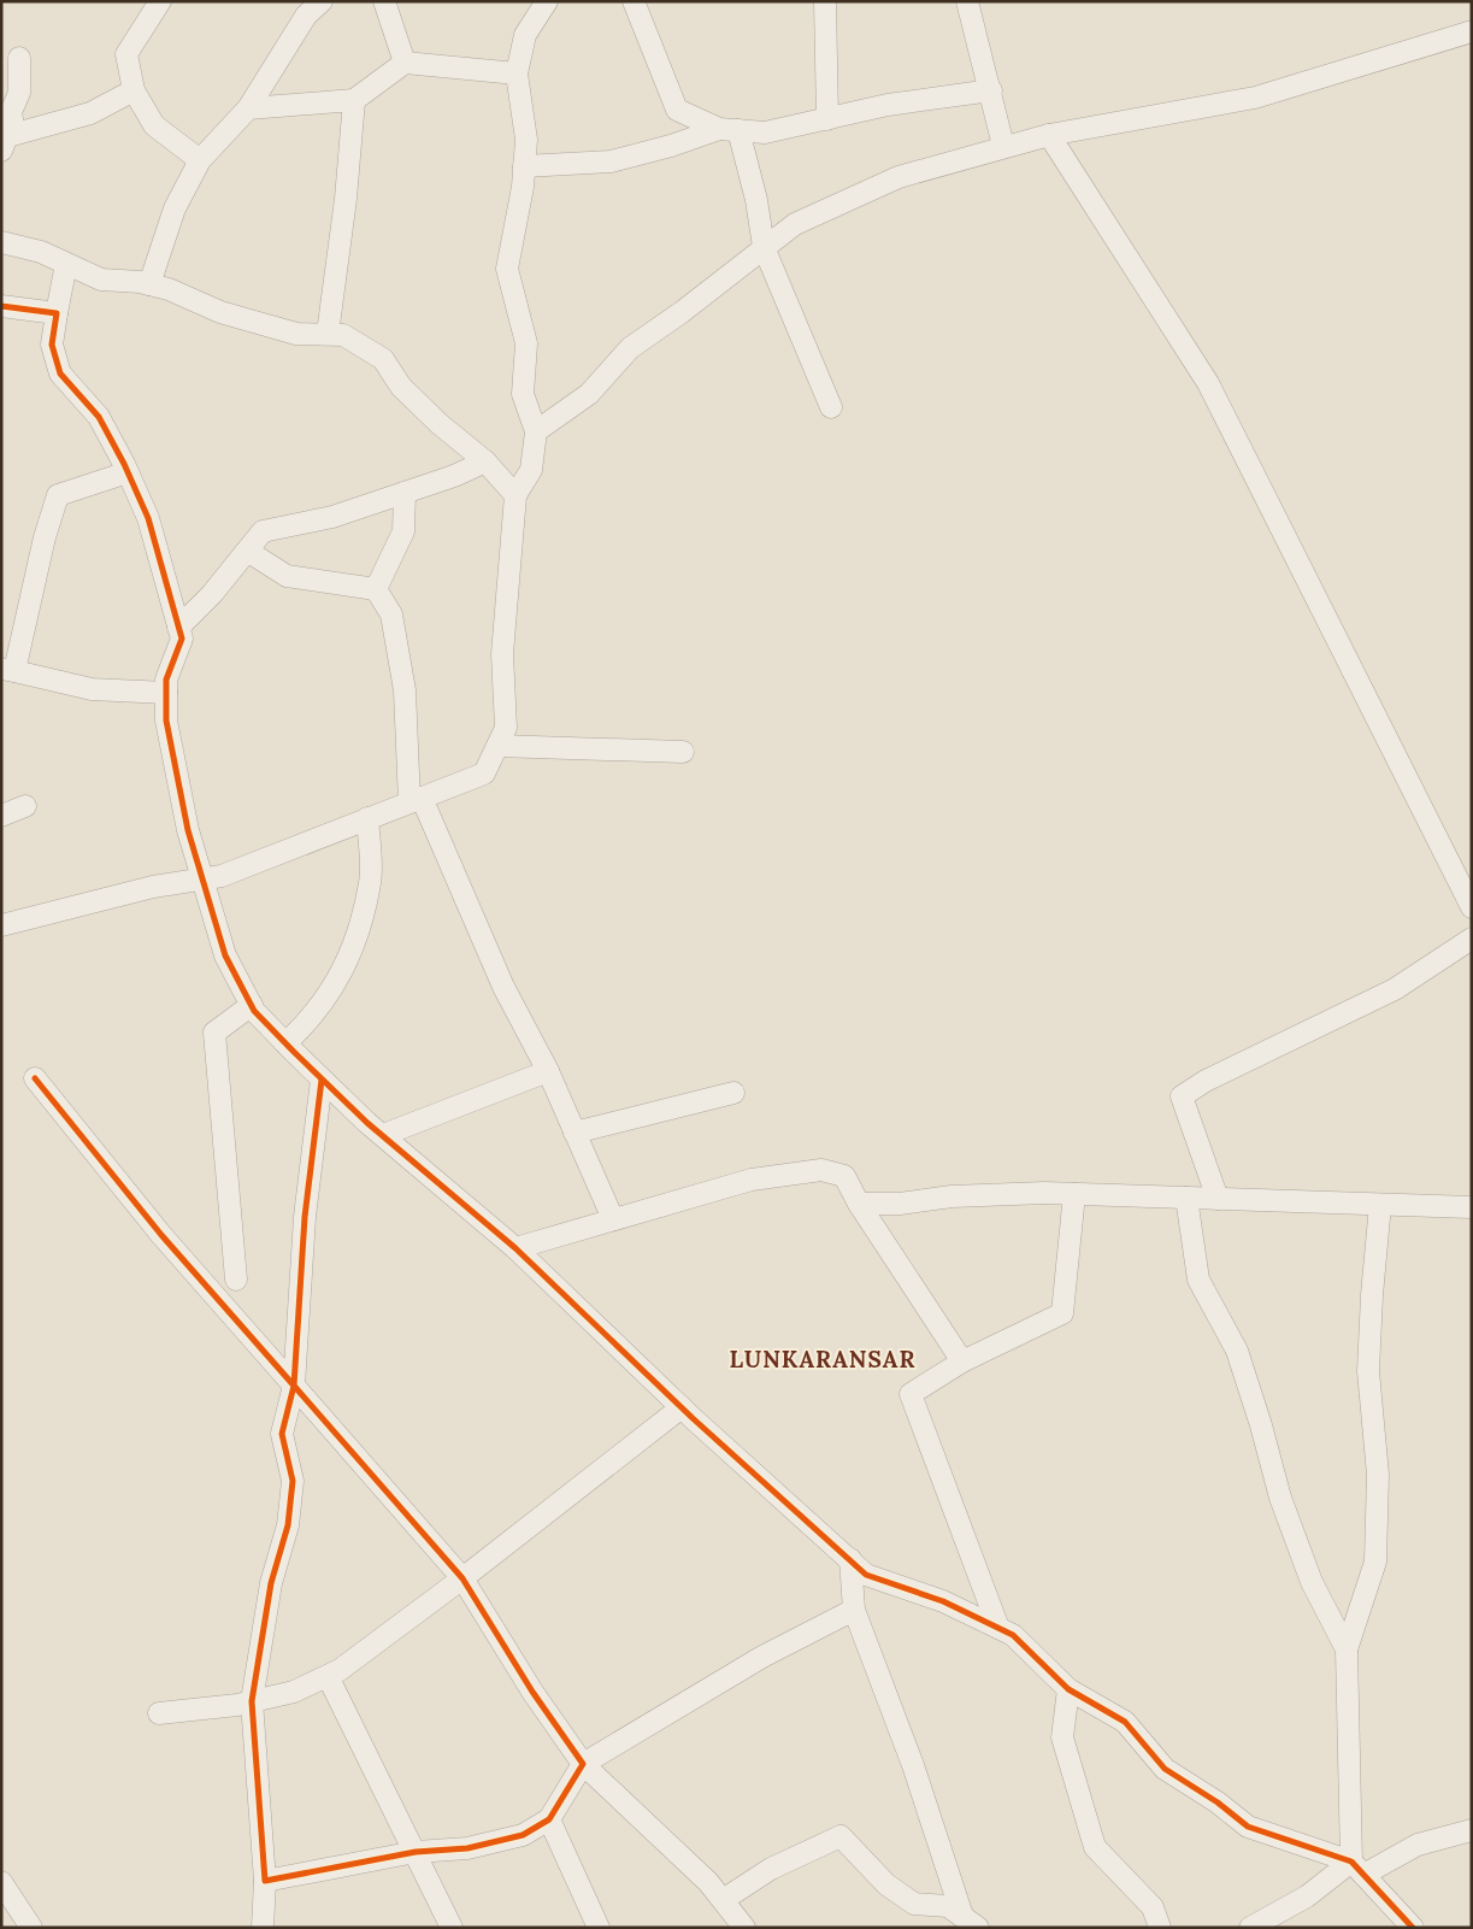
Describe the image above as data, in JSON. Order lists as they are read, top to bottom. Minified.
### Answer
{"districts":["LUNKARANSAR"]}
